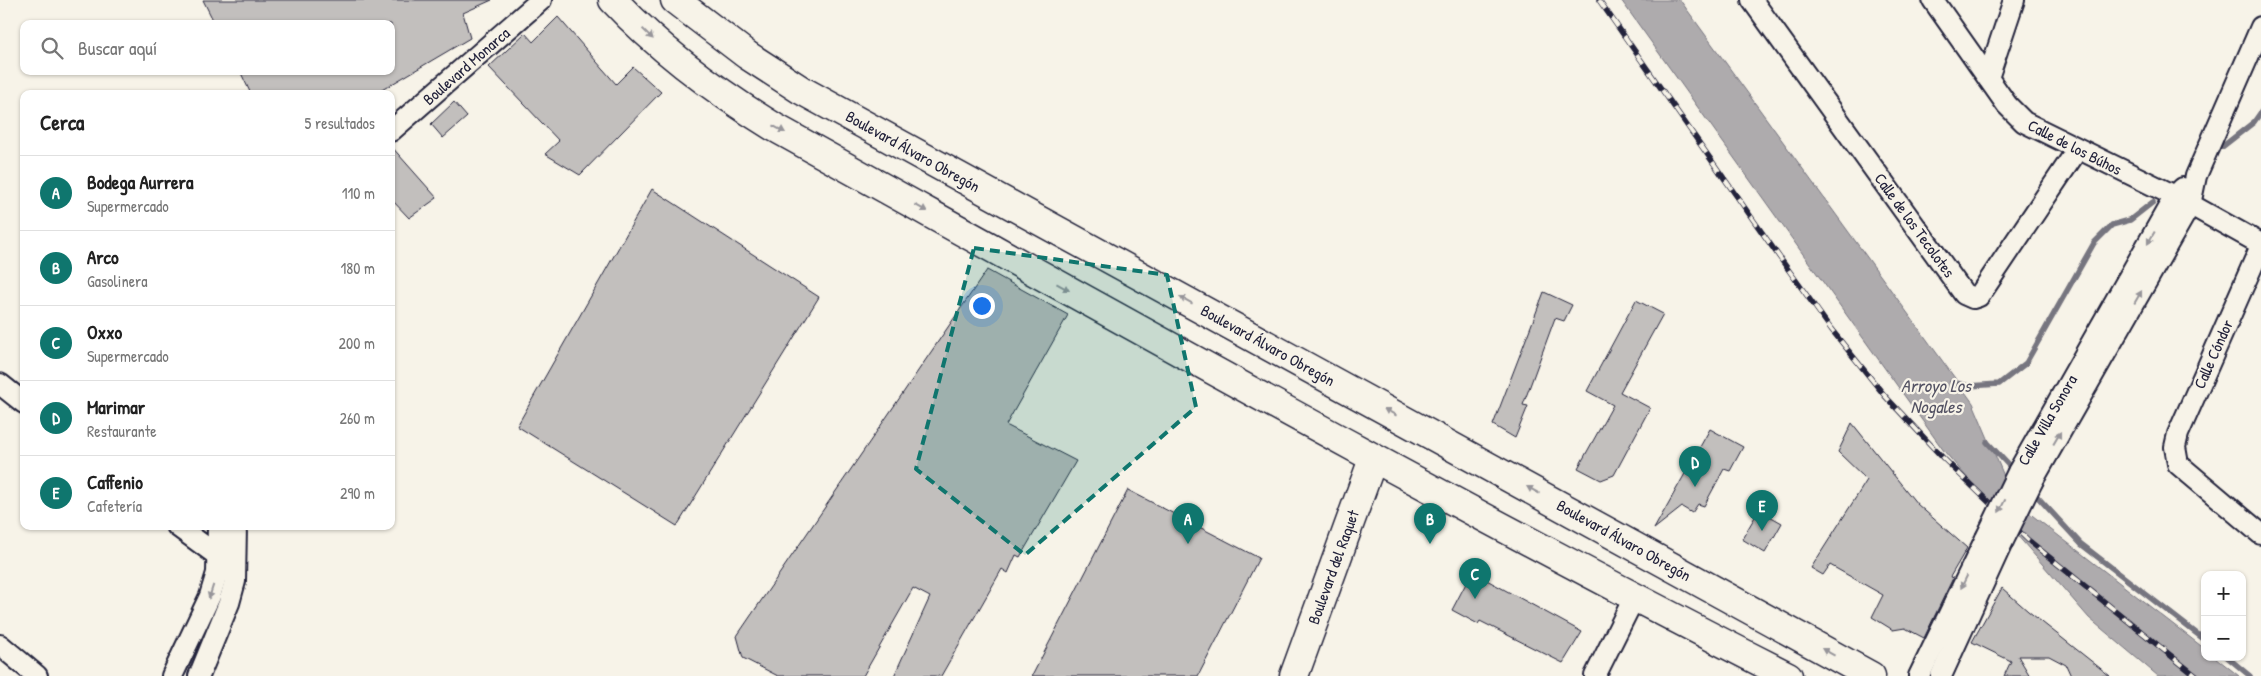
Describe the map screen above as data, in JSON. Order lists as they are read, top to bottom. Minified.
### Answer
{"streets":{"main road":["Boulevard Álvaro Obregón","Boulevard del Raquet"],"street":["Boulevard Monarca","Calle de los Búhos","Calle de los Tecolotes","Calle Cóndor","Calle Villa Sonora"]},"crossings":[["Calle de los Búhos","Calle de los Tecolotes"],["Calle de los Búhos","Calle Cóndor"],["Calle de los Búhos","Calle Villa Sonora"]],"water":["Arroyo Los Nogales"],"page":{"search":"Buscar aquí","heading":["Cerca","5 resultados"],"list":[{"mark":"A","name":"Bodega Aurrera","note":"Supermercado","value":"110 m"},{"mark":"B","name":"Arco","note":"Gasolinera","value":"180 m"},{"mark":"C","name":"Oxxo","note":"Supermercado","value":"200 m"},{"mark":"D","name":"Marimar","note":"Restaurante","value":"260 m"},{"mark":"E","name":"Caffenio","note":"Cafetería","value":"290 m"}],"pins":["D","E","A","B","C"],"map_buttons":["+","−"]}}
